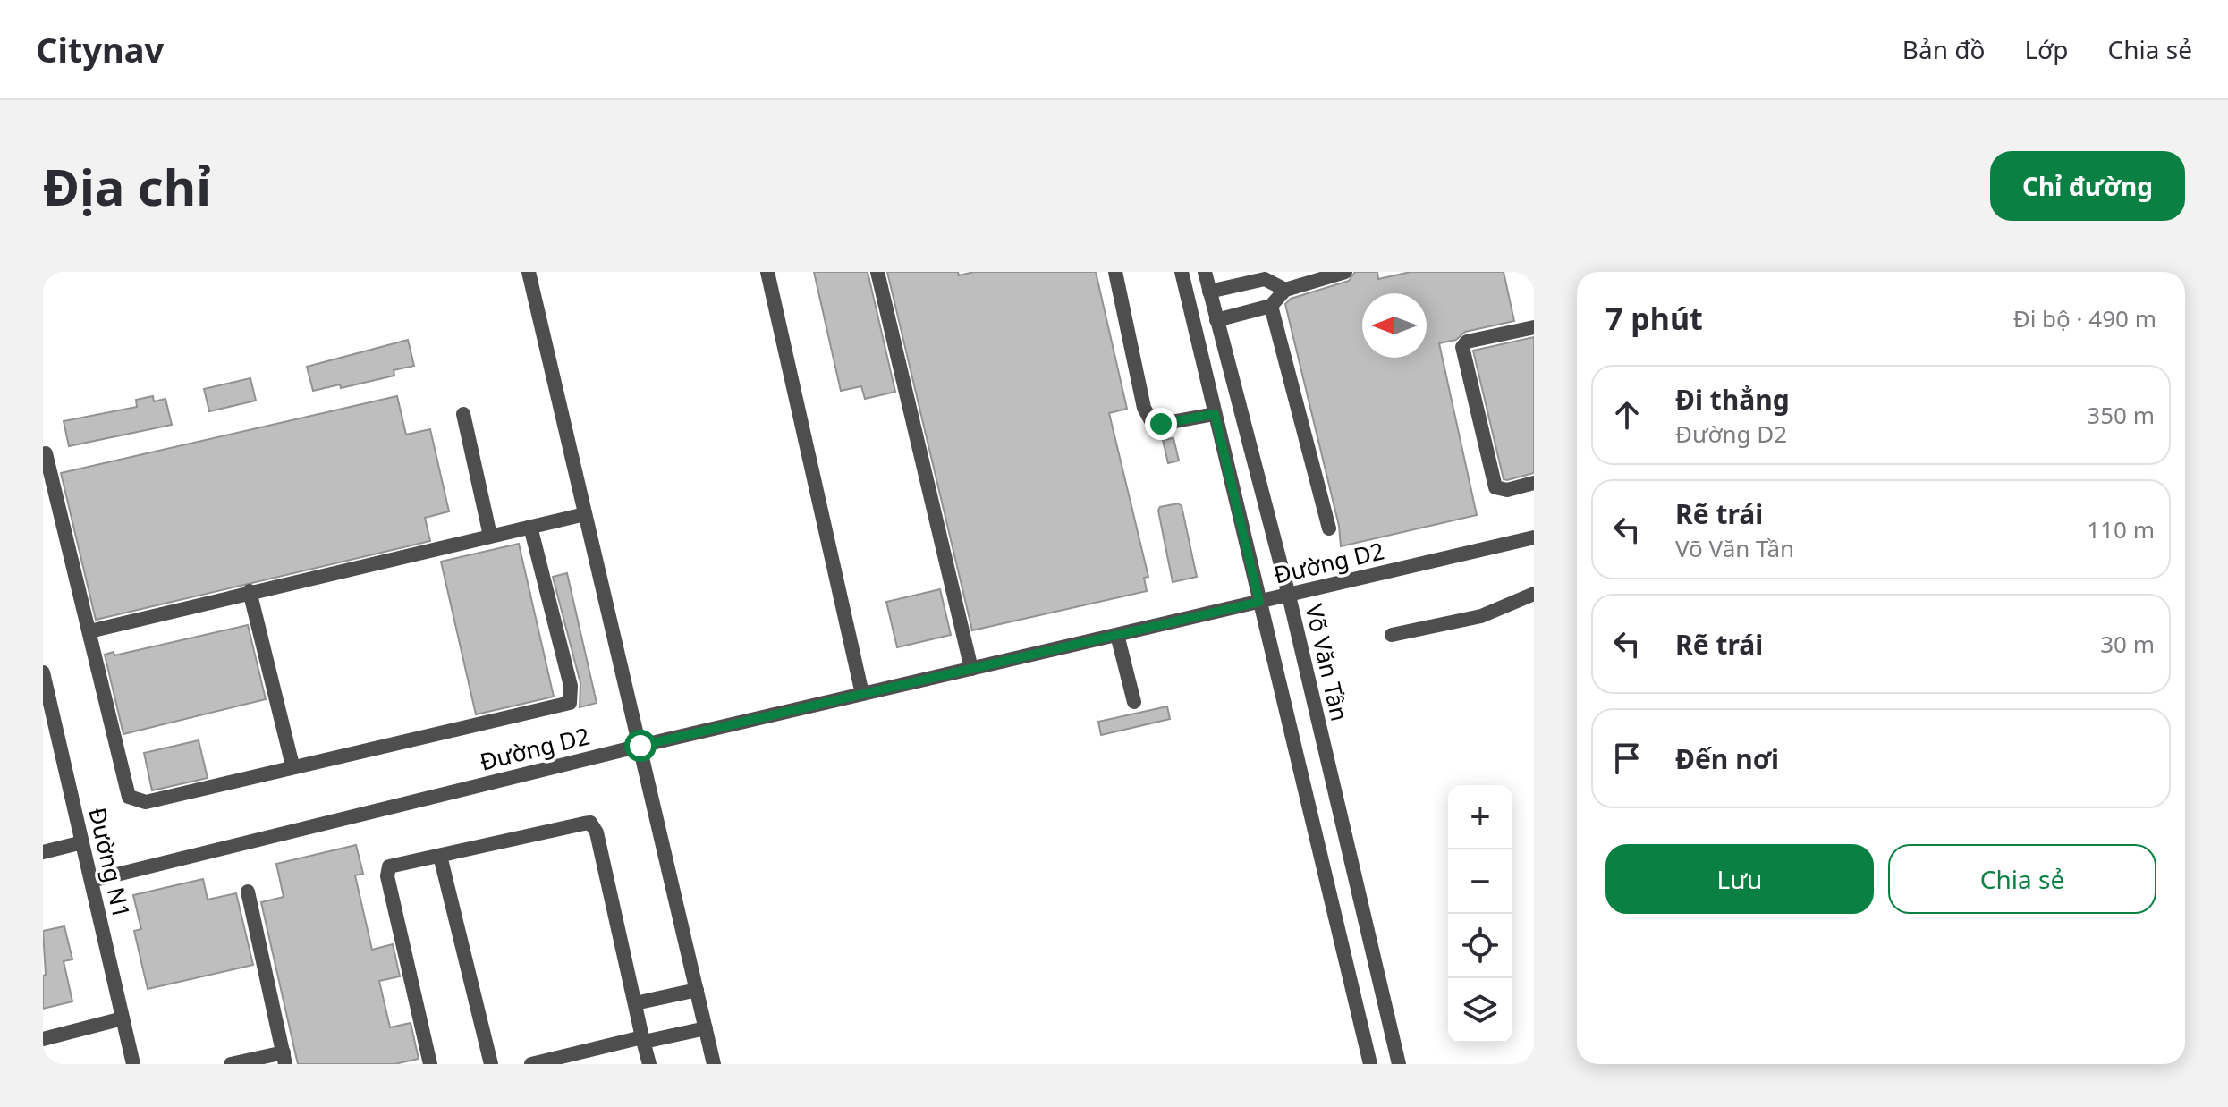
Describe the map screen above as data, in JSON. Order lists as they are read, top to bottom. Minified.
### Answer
{"streets":{"street":["Đường D2","Võ Văn Tần","Đường N1"]},"crossings":[["Đường D2","Võ Văn Tần"],["Đường D2","Đường N1"]],"north":"left","page":{"header":"Citynav","nav":["Bản đồ","Lớp","Chia sẻ"],"buttons":["Chỉ đường",["Lưu","Chia sẻ"]],"title":"Địa chỉ","heading":["7 phút","Đi bộ · 490 m"],"list":[["Đi thẳng","Đường D2","350 m"],["Rẽ trái","Võ Văn Tần","110 m"],["Rẽ trái","30 m"],"Đến nơi"],"map_buttons":["+","−"]}}
